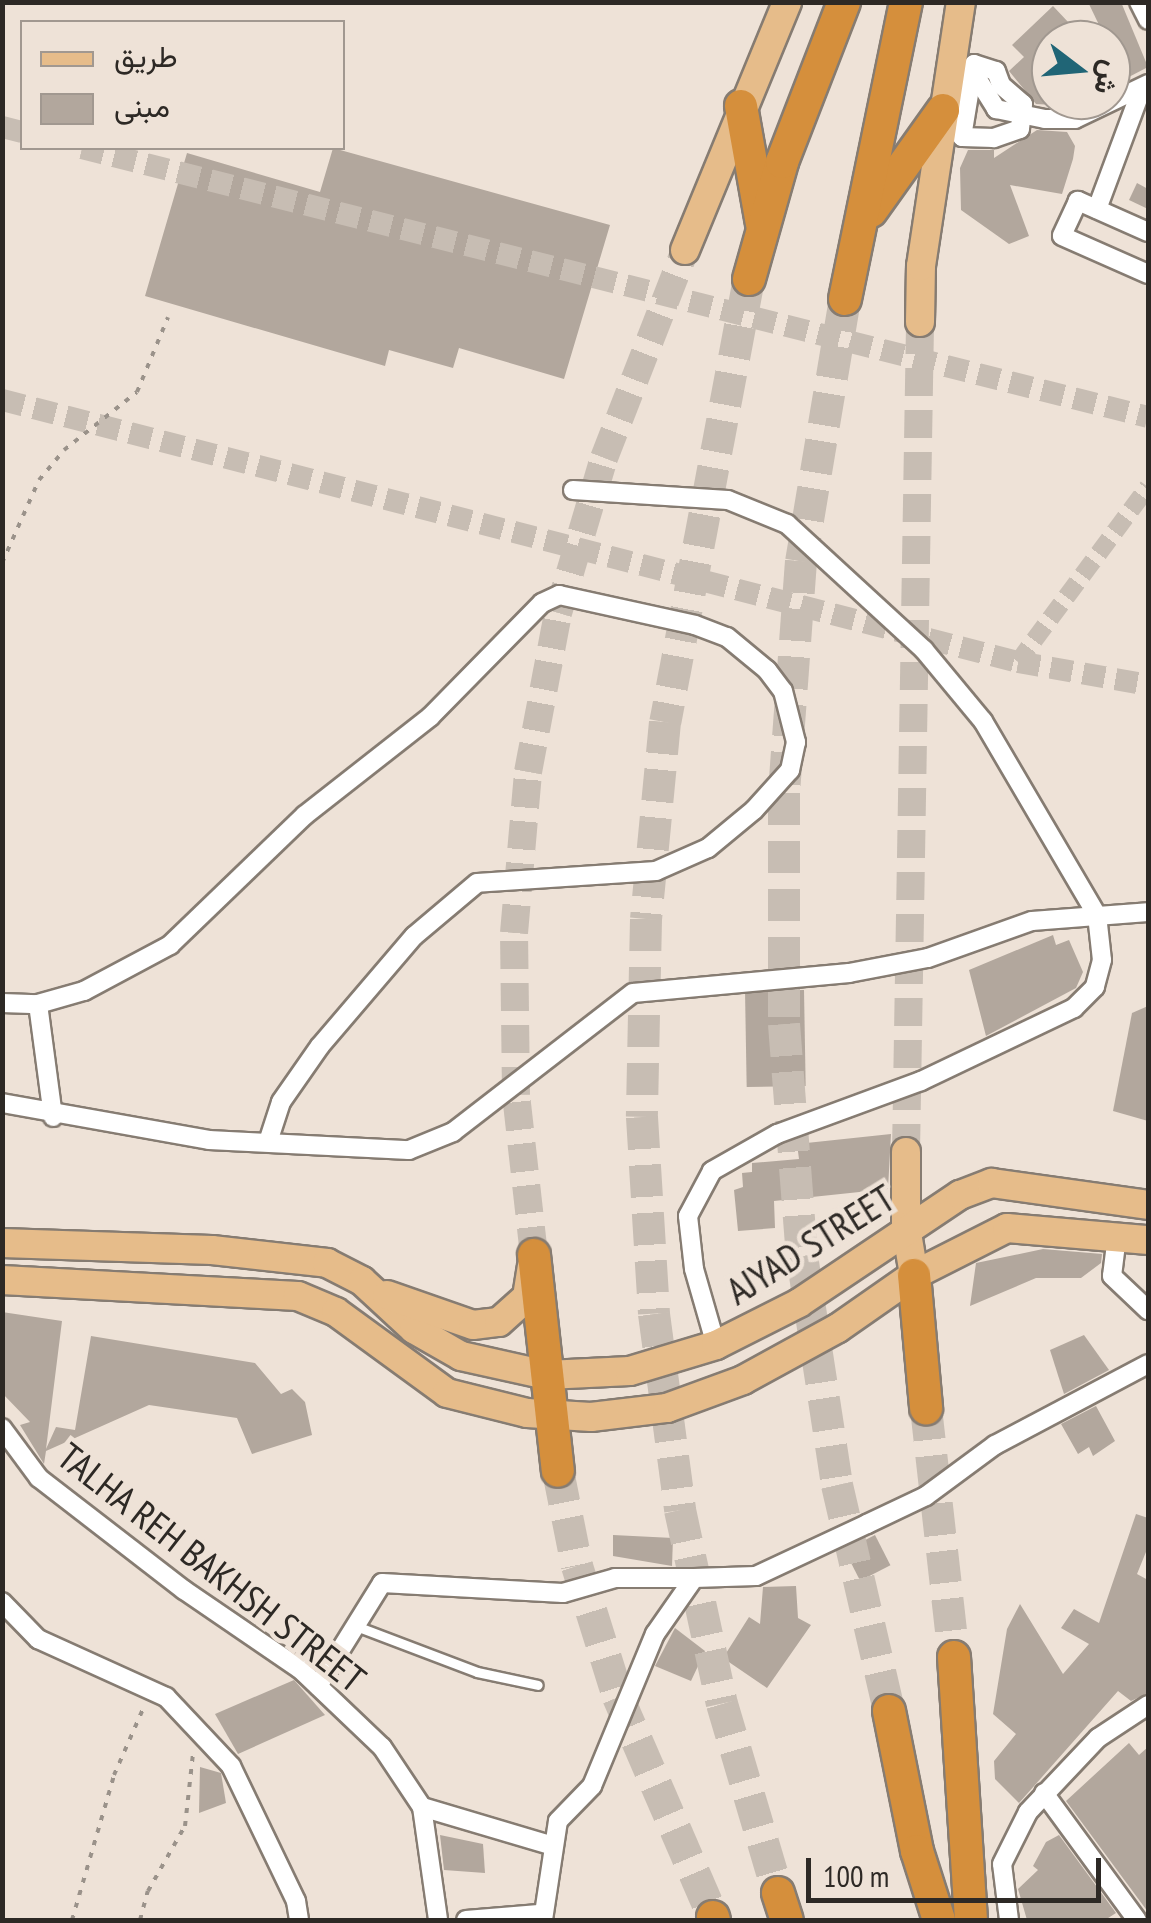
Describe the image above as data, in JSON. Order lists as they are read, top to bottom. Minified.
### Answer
{"streets":{"main road":["AJYAD STREET"],"street":["TALHA REH BAKHSH STREET"]},"legend":["طريق","مبنى"],"scale_bar":"100 m","north":"right"}
